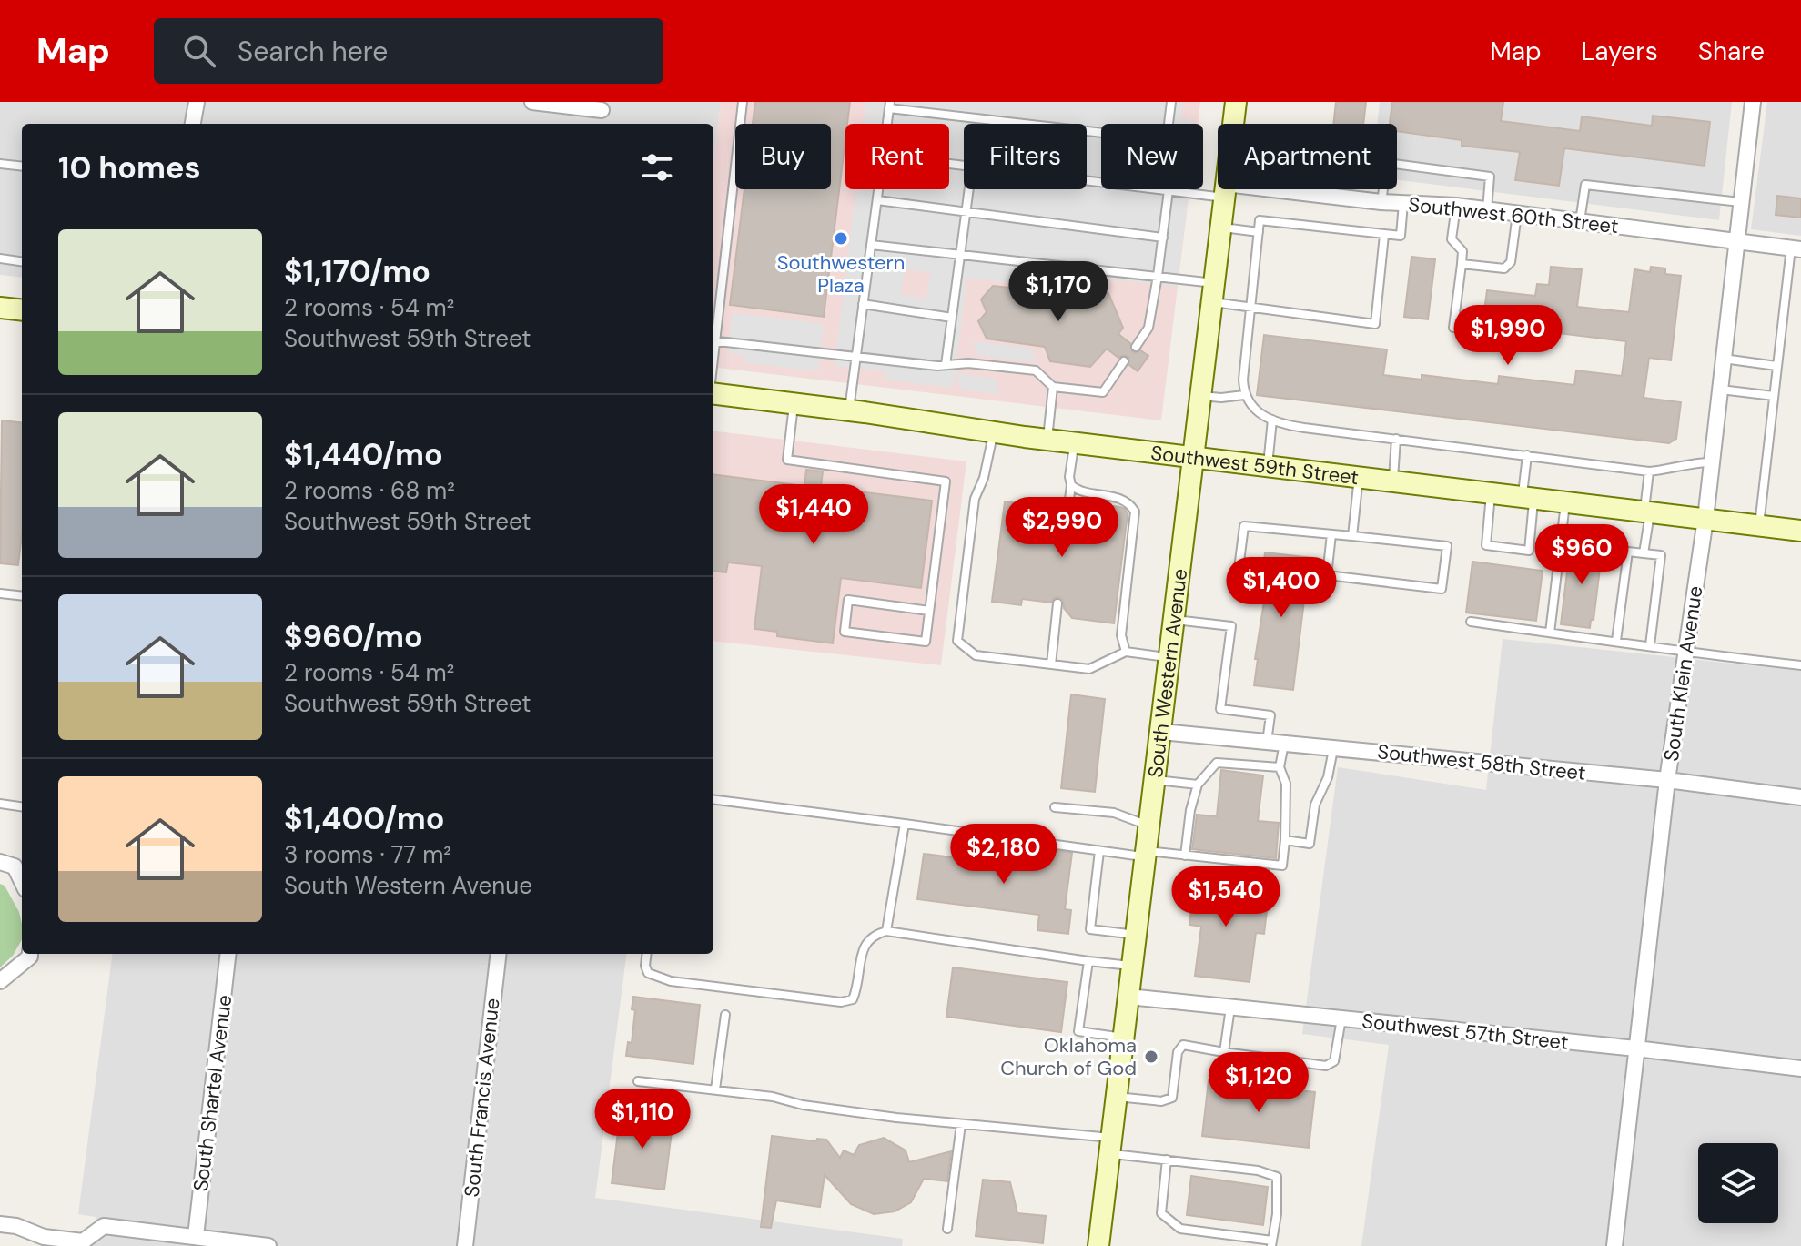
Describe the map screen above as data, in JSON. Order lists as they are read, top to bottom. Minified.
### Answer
{"streets":{"main road":["Southwest 59th Street","South Western Avenue"],"street":["Southwest 60th Street","South Klein Avenue","Southwest 58th Street","Southwest 57th Street","South Shartel Avenue","South Francis Avenue"]},"crossings":[["Southwest 60th Street","South Klein Avenue"],["Southwest 60th Street","South Western Avenue"],["Southwest 59th Street","South Klein Avenue"],["Southwest 59th Street","South Western Avenue"],["South Klein Avenue","Southwest 58th Street"],["South Klein Avenue","Southwest 57th Street"],["South Western Avenue","Southwest 58th Street"],["South Western Avenue","Southwest 57th Street"]],"places":["Southwestern Plaza","Oklahoma Church of God"],"page":{"header":"Map","search":"Search here","nav":["Map","Layers","Share"],"chip":["Buy","Rent","Filters","New","Apartment"],"heading":"10 homes","list":[{"name":"$1,170/mo","note":"2 rooms · 54 m² · Southwest 59th Street"},{"name":"$1,440/mo","note":"2 rooms · 68 m² · Southwest 59th Street"},{"name":"$960/mo","note":"2 rooms · 54 m² · Southwest 59th Street"},{"name":"$1,400/mo","note":"3 rooms · 77 m² · South Western Avenue"}],"price":["$1,170","$1,990","$1,440","$2,990","$960","$1,400","$2,180","$1,540","$1,120","$1,110"]}}
